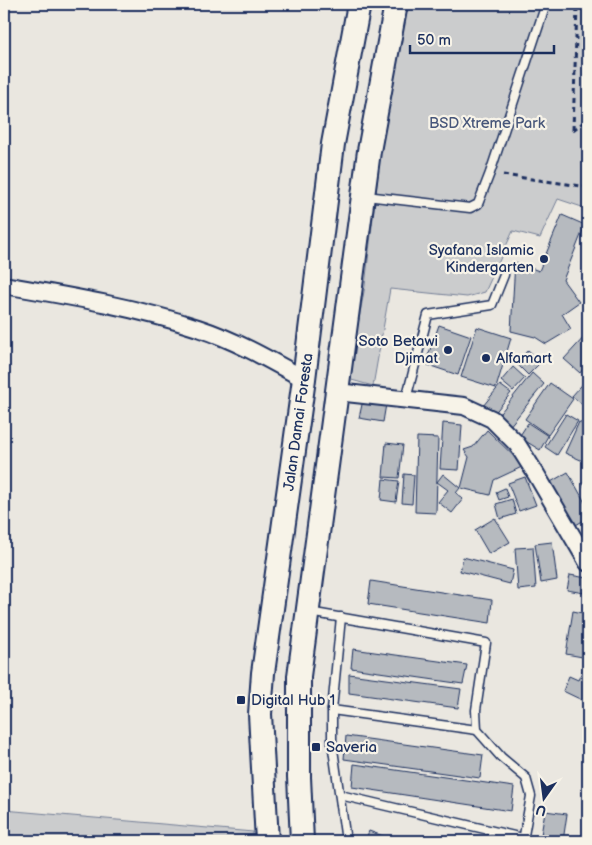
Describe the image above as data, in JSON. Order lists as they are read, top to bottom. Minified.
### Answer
{"streets":{"main road":["Jalan Damai Foresta"]},"parks":["BSD Xtreme Park"],"places":{"other":["Syafana Islamic Kindergarten","Soto Betawi Djimat","Alfamart"],"transit":["Digital Hub 1","Saveria"]},"scale_bar":"50 m","north":"bottom"}
